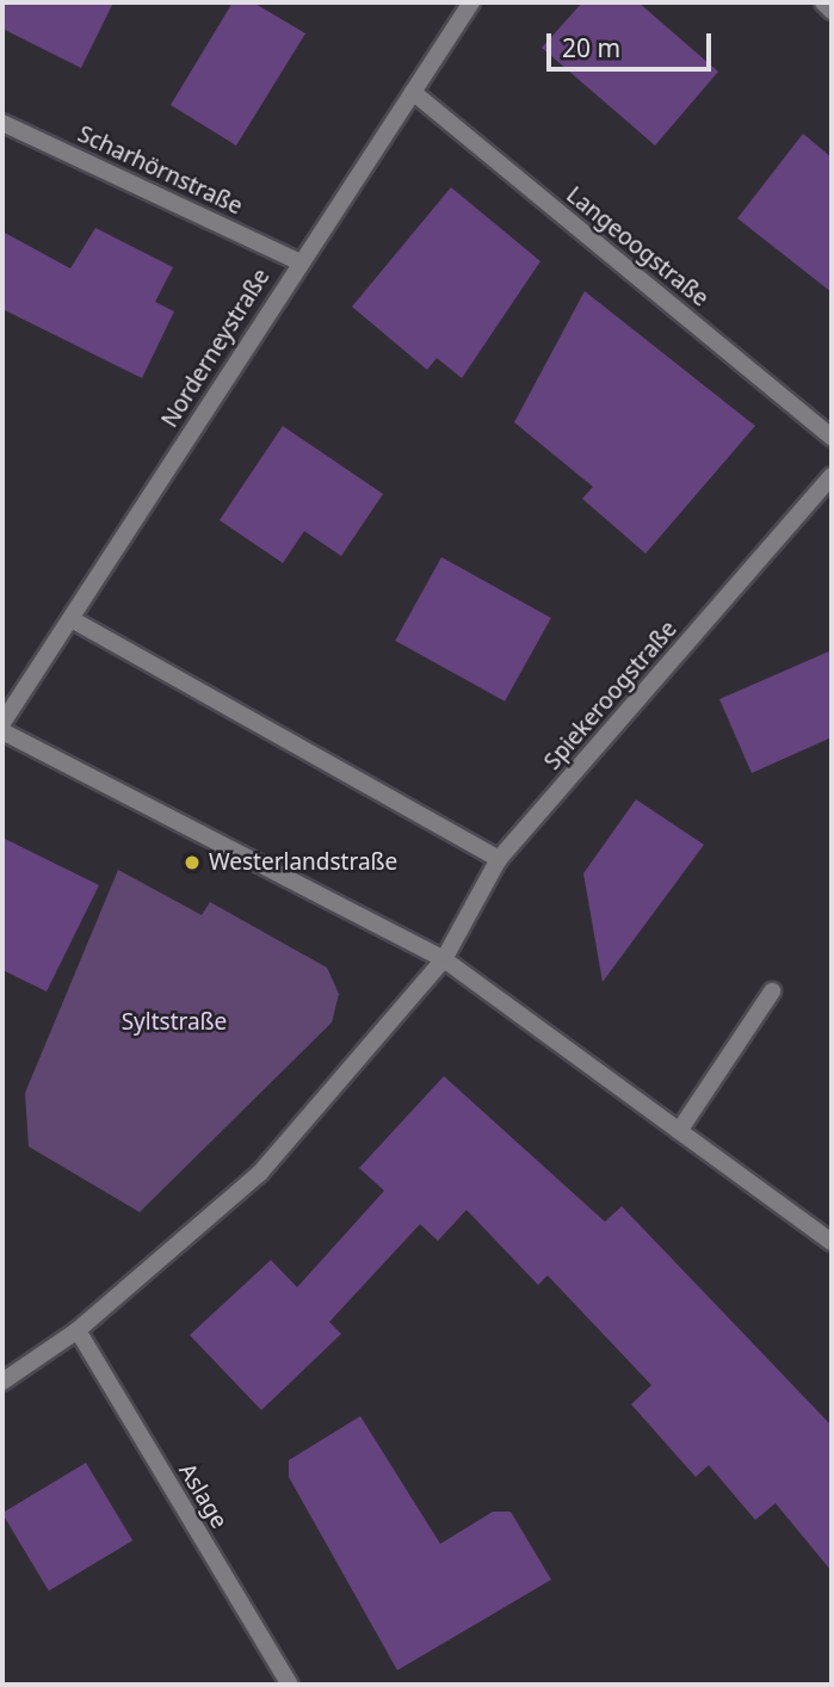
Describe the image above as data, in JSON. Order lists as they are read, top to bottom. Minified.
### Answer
{"streets":{"street":["Scharhörnstraße","Langeoogstraße","Norderneystraße","Spiekeroogstraße","Aslage"]},"crossings":[["Scharhörnstraße","Norderneystraße"],["Langeoogstraße","Norderneystraße"]],"parks":["Syltstraße"],"places":["Westerlandstraße"],"scale_bar":"20 m"}
